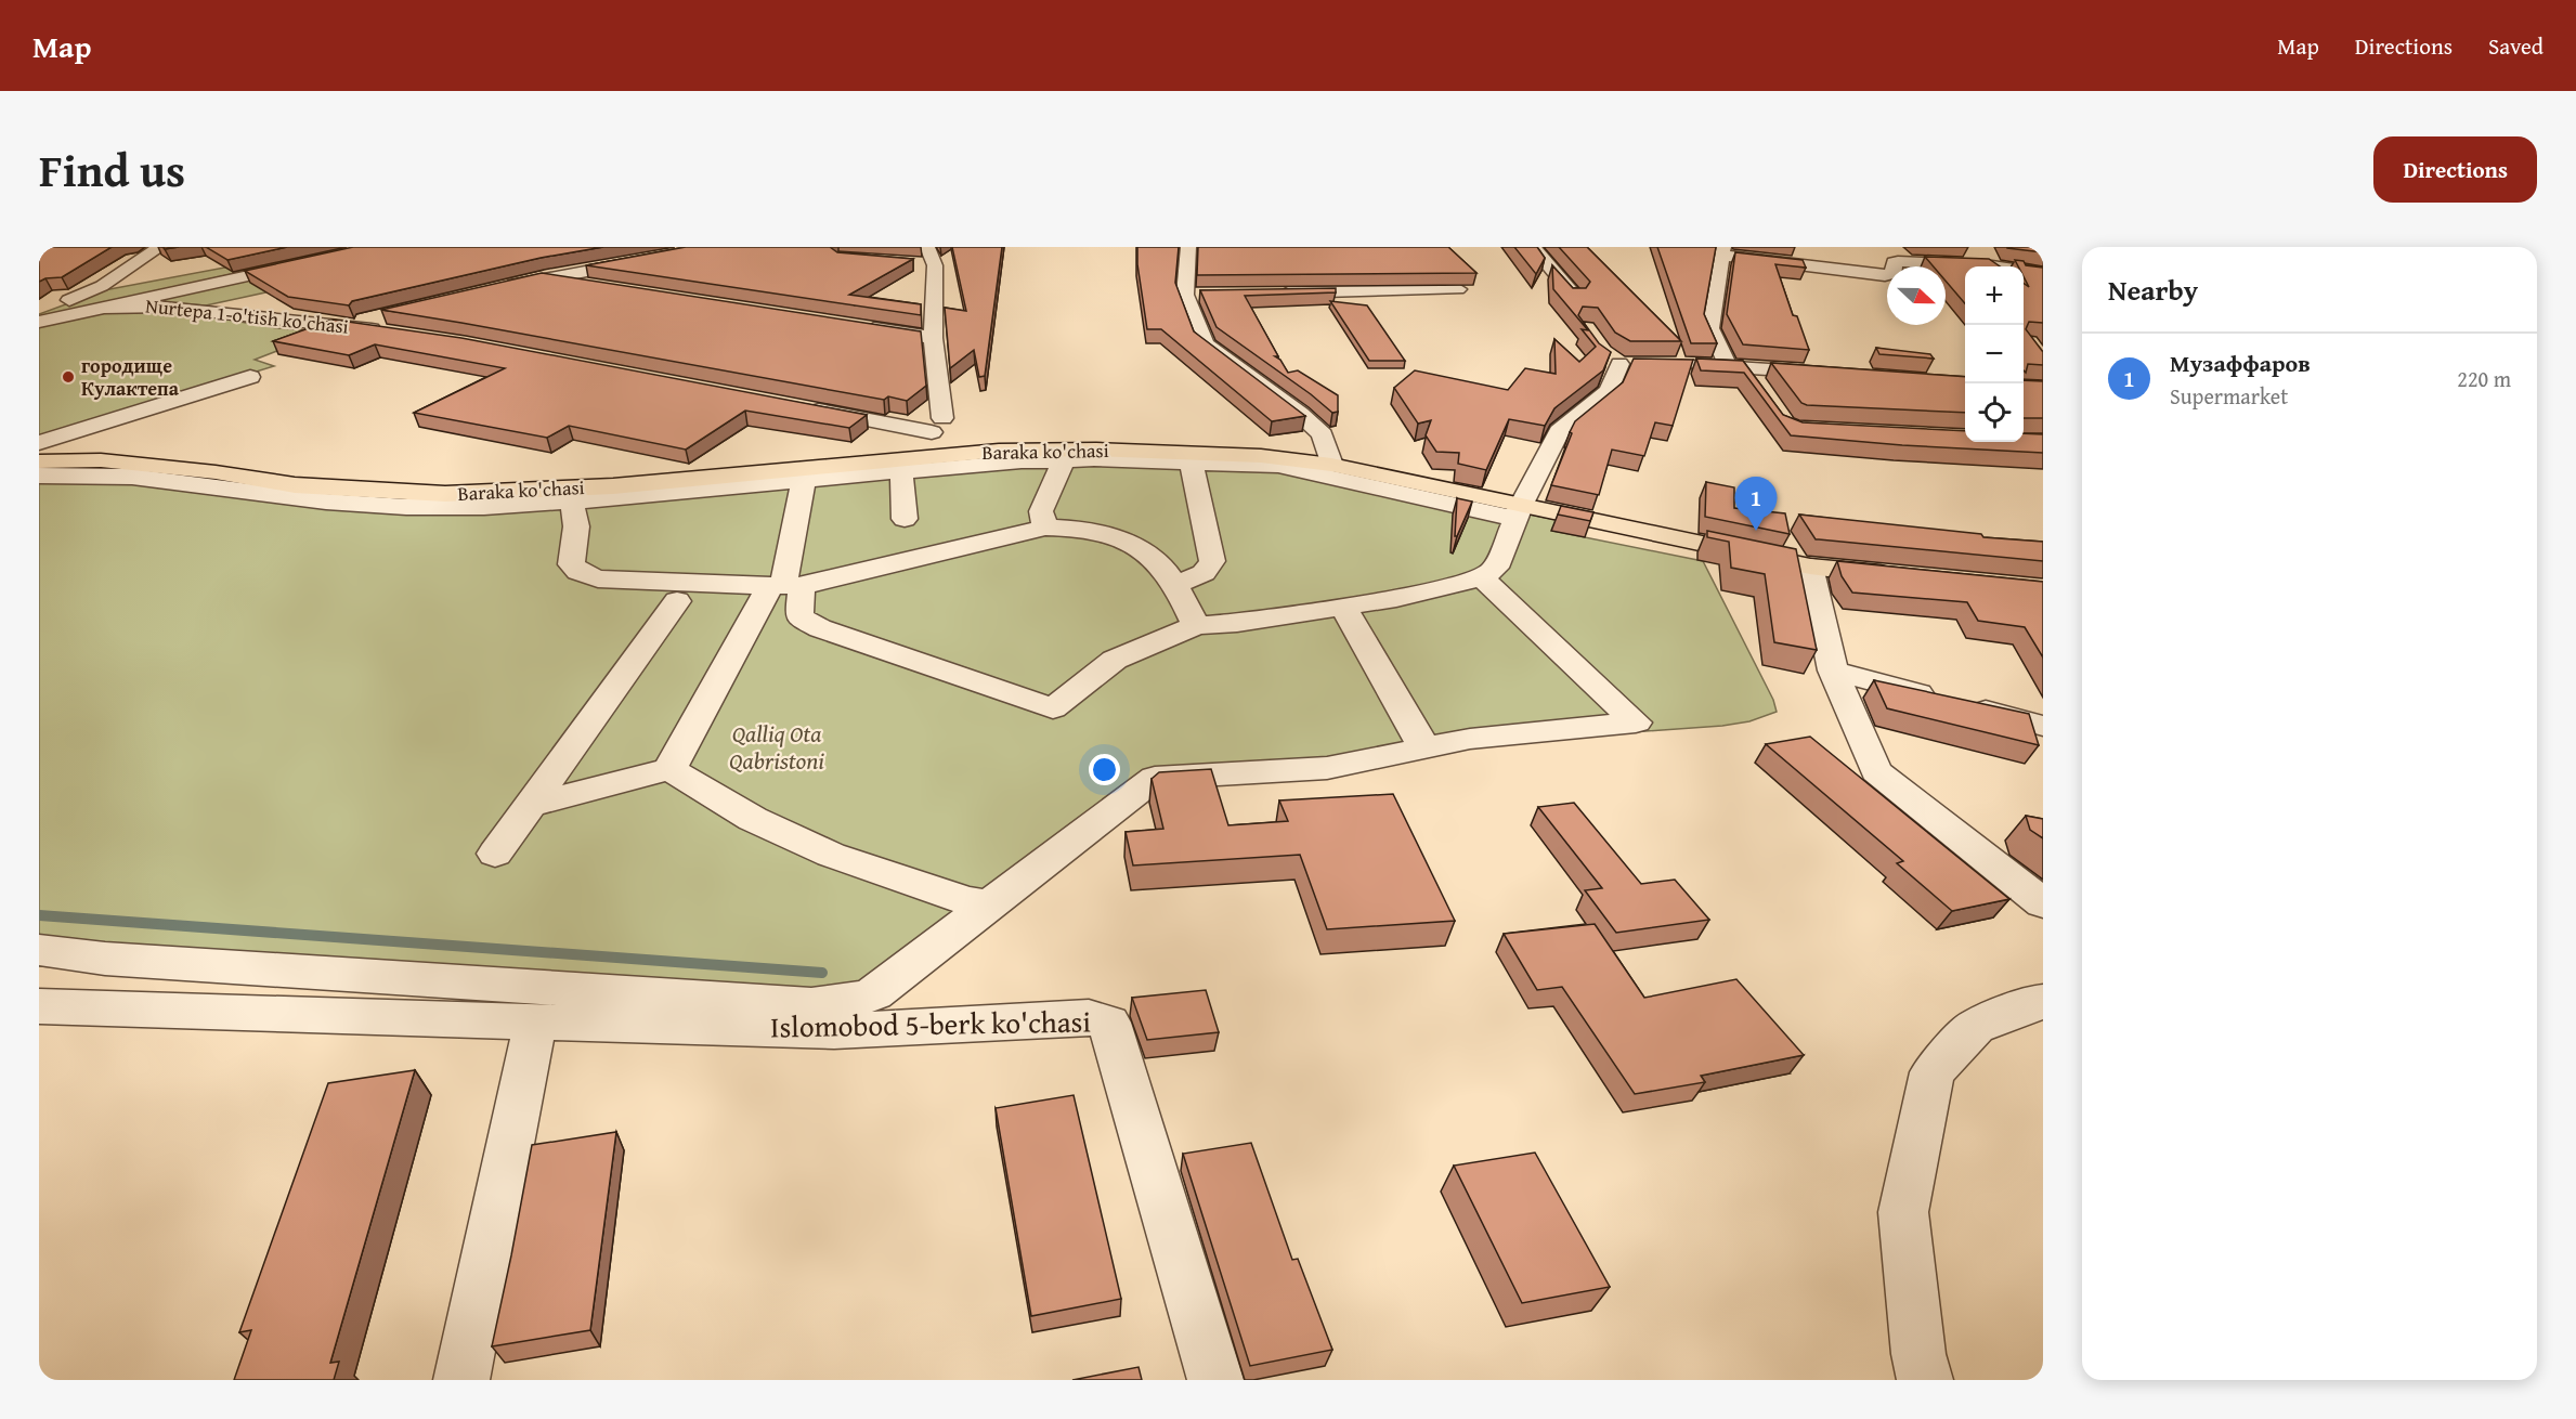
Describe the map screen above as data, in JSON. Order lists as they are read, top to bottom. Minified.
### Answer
{"streets":{"main road":["Baraka ko'chasi"],"street":["Nurtepa 1-o'tish ko'chasi","Islomobod 5-berk ko'chasi"]},"parks":["Qalliq Ota Qabristoni"],"places":["городище Кулактепа"],"north":"right","page":{"header":"Map","nav":["Map","Directions","Saved"],"title":"Find us","buttons":"Directions","heading":"Nearby","map_buttons":["+","−"],"list":[{"mark":"1","name":"Музаффаров","note":"Supermarket","value":"220 m"}],"pins":"1"}}
